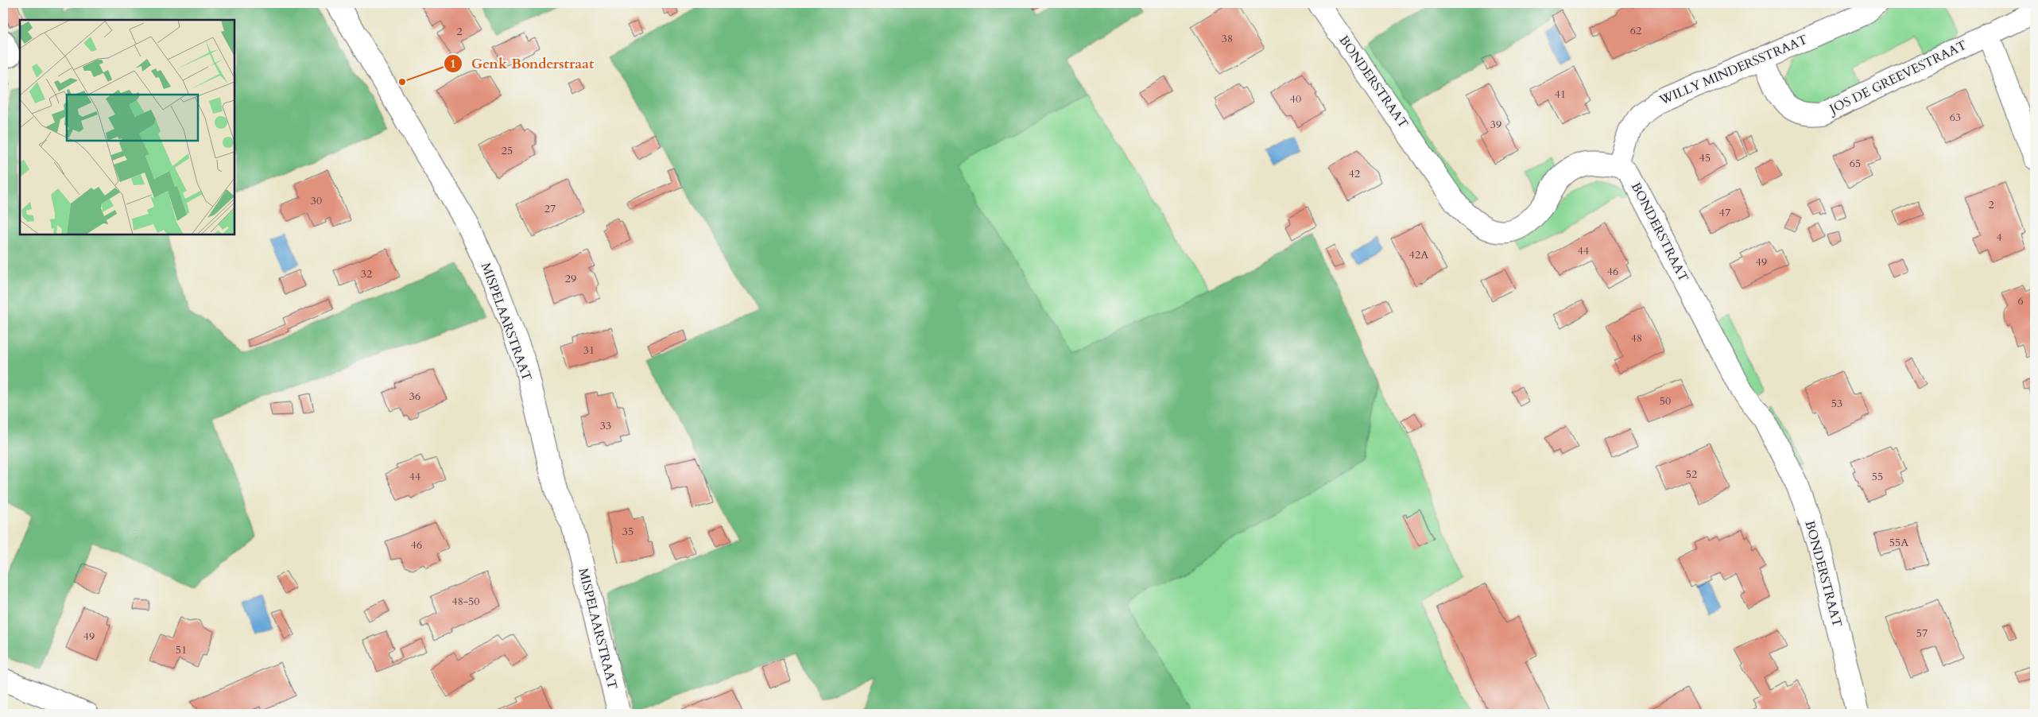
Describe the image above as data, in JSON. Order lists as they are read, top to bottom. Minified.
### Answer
{"streets":{"street":["WILLY MINDERSSTRAAT","JOS DE GREEVESTRAAT","BONDERSTRAAT","MISPELAARSTRAAT"]},"crossings":[["WILLY MINDERSSTRAAT","JOS DE GREEVESTRAAT"],["WILLY MINDERSSTRAAT","BONDERSTRAAT"]],"places":["Genk Bonderstraat"],"house_numbers":["62","2","38","41","40","63","39","25","45","65","42","30","2","27","47","4","44","42A","49","46","32","29","6","48","31","36","50","53","33","52","44","55","35","55A","46","48-50","57","49","51"]}
